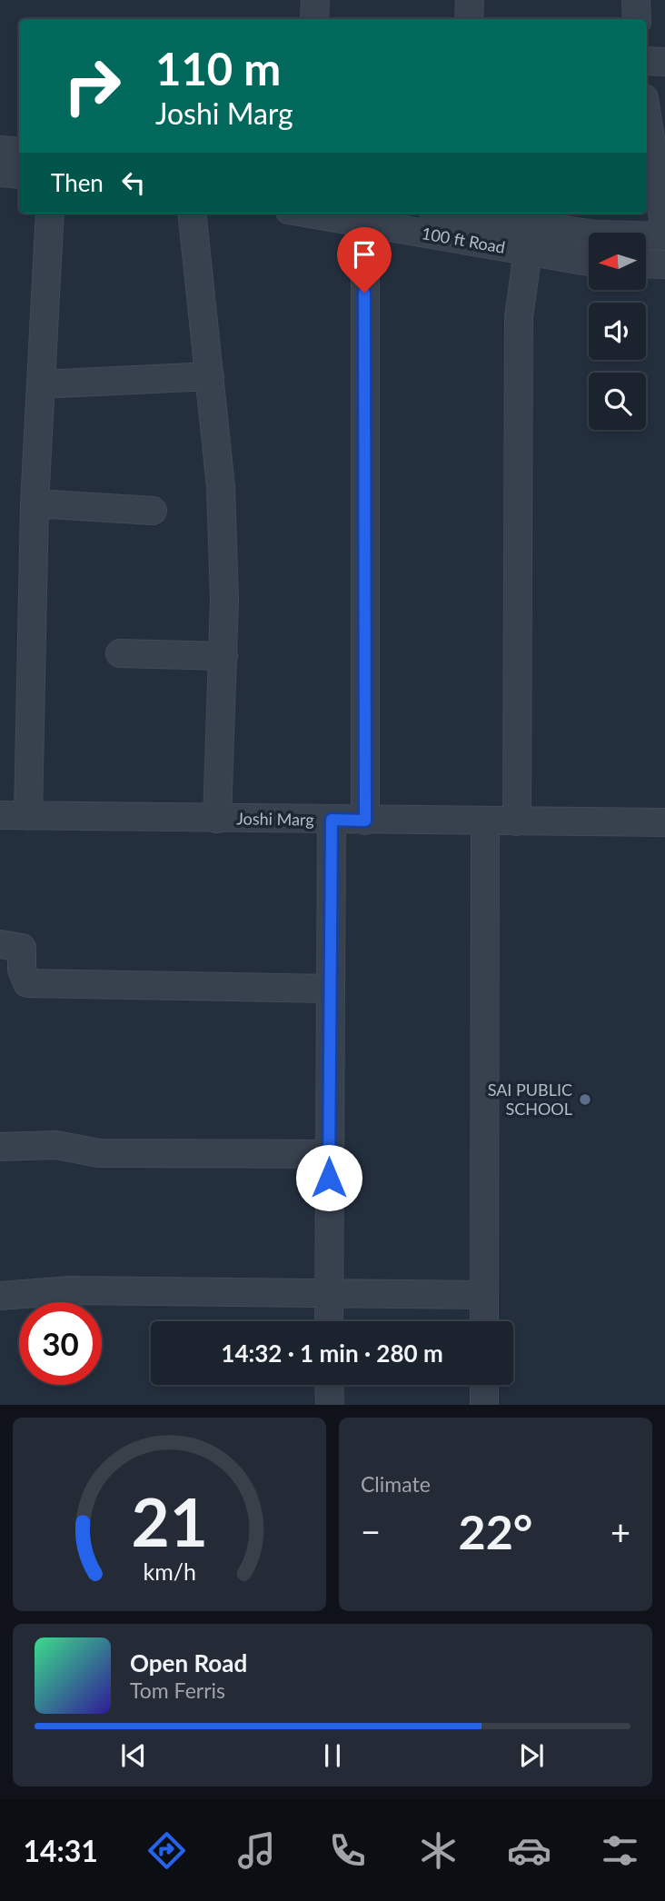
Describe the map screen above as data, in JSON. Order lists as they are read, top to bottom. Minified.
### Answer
{"streets":{"street":["100 ft Road","Joshi Marg"]},"places":["SAI PUBLIC SCHOOL"],"north":"left","page":{"turn":["110 m","Joshi Marg"],"then":"Then","limit":"30","trip":"14:32 · 1 min · 280 m","tile":"Climate","heat":["−","22°","+"],"song":["Open Road","Tom Ferris"],"tabs":"14:31","gauge":["21","km/h"]}}
